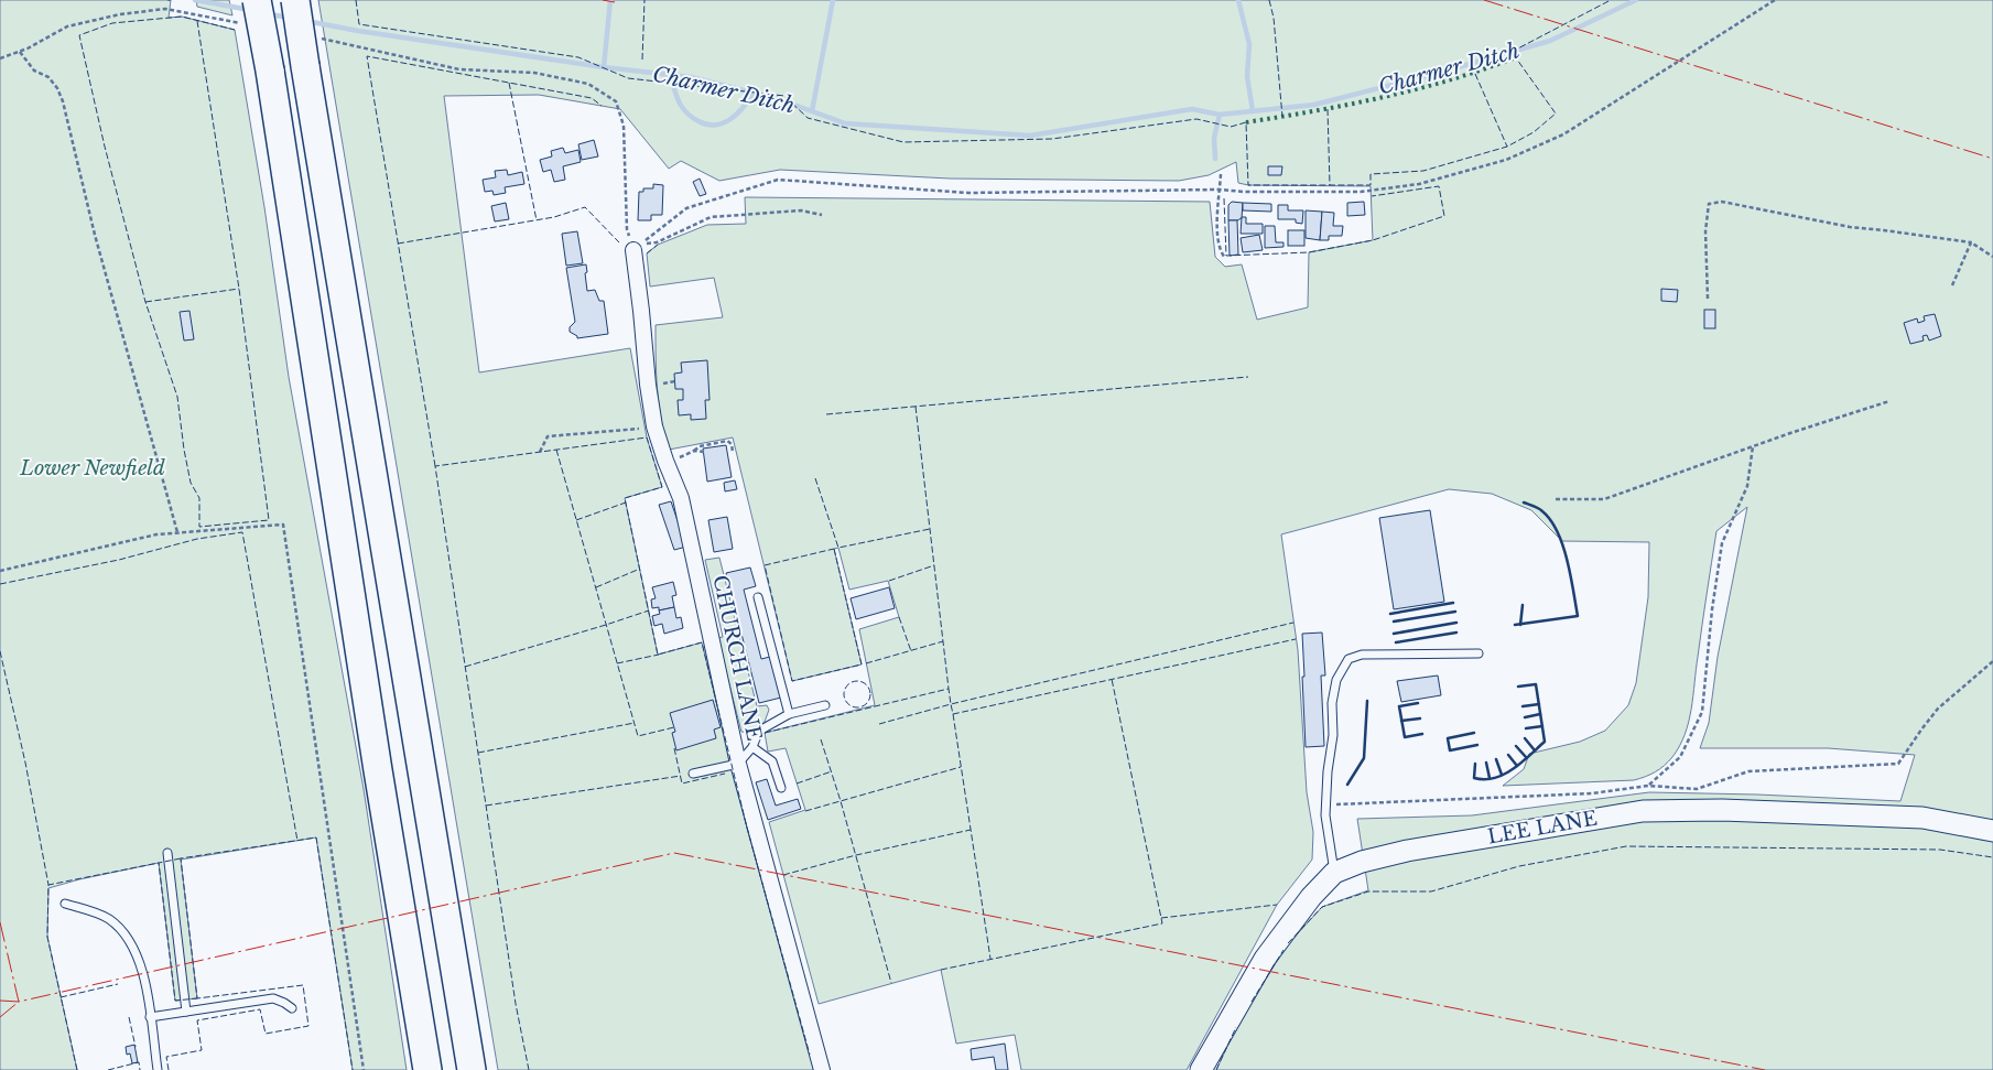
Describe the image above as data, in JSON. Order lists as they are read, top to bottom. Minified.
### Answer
{"streets":{"street":["CHURCH LANE","LEE LANE"]},"water":["Charmer Ditch"],"parks":["Lower Newfield"]}
